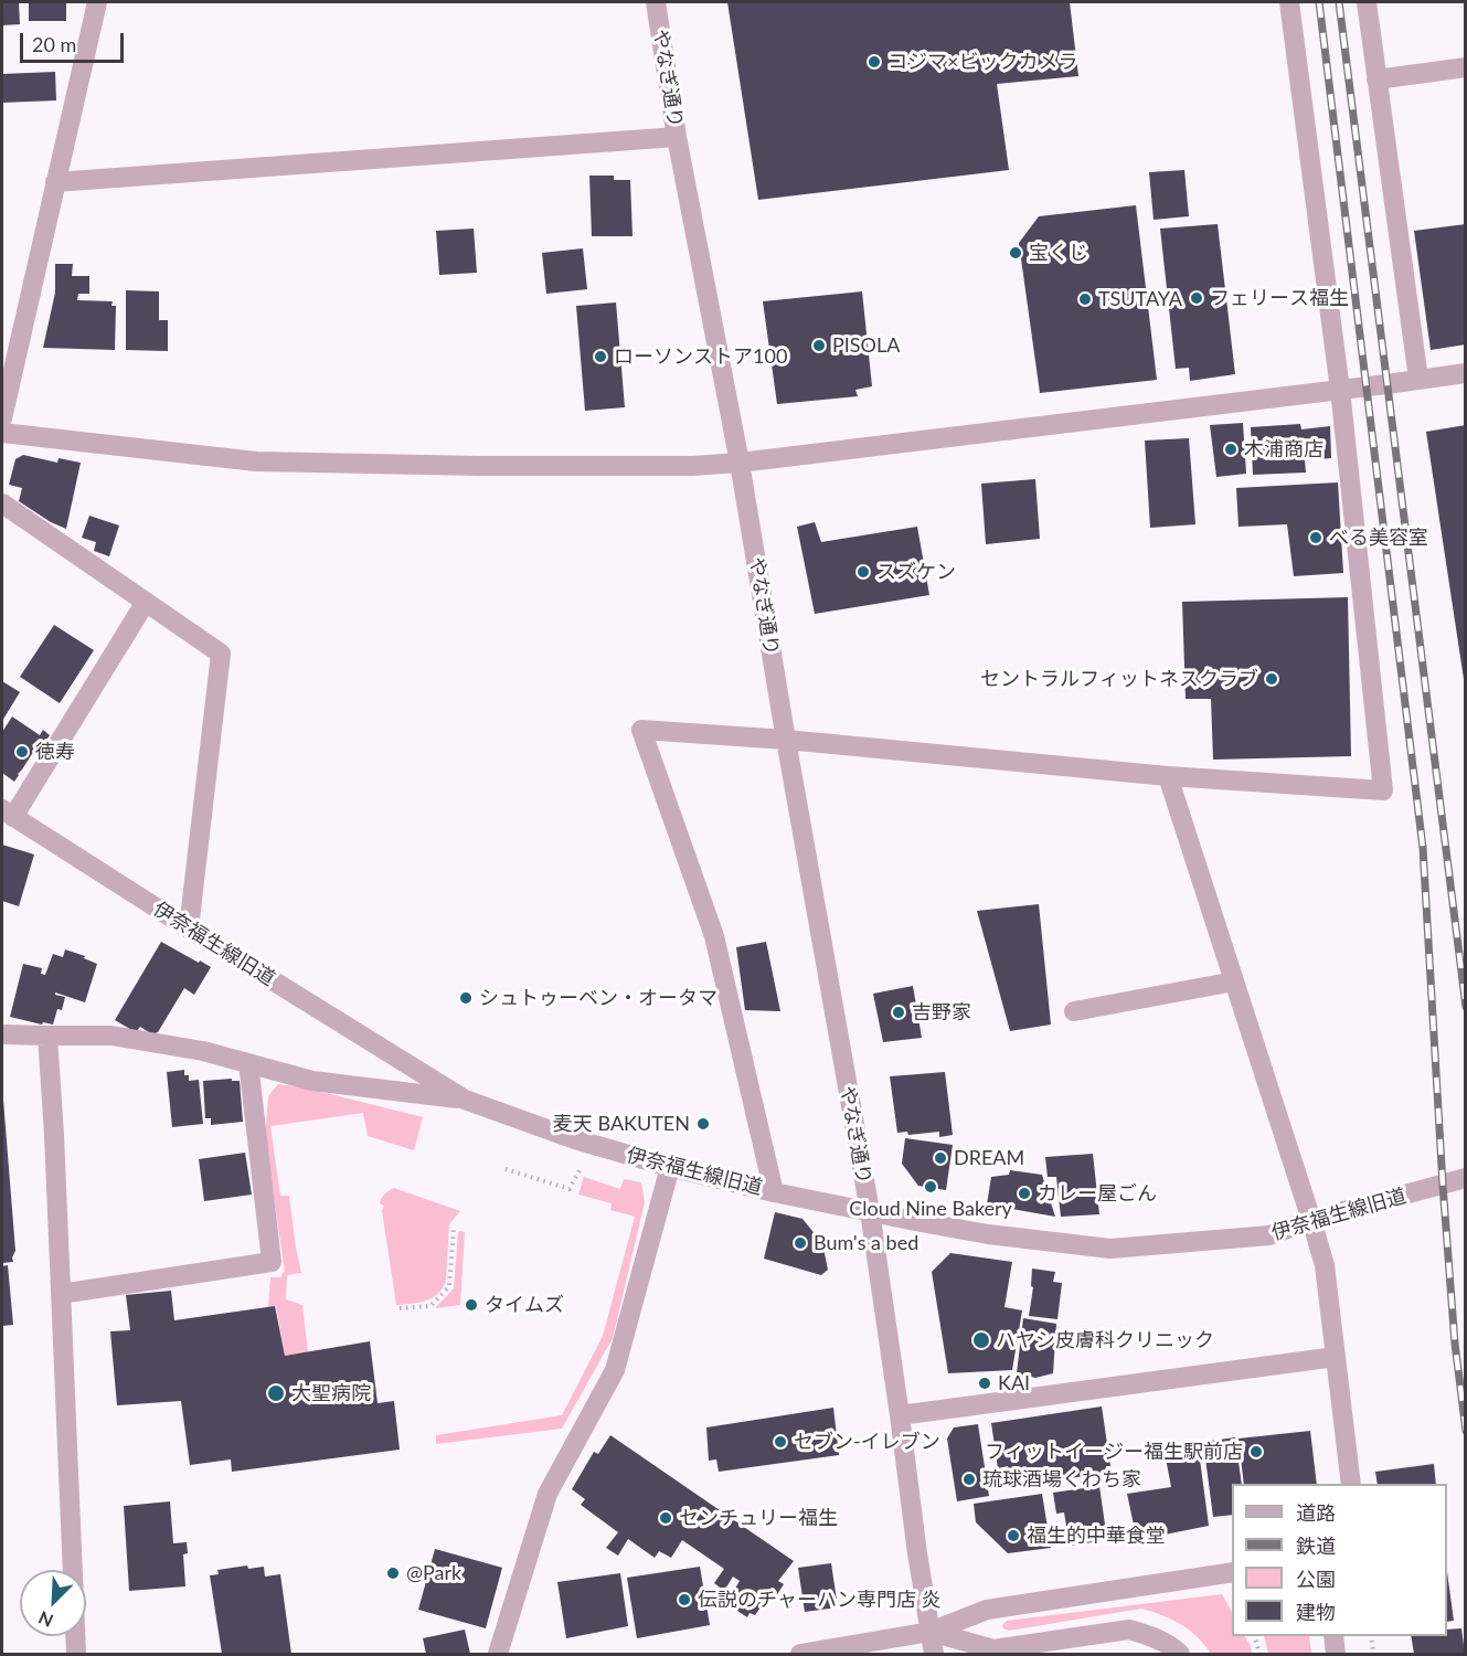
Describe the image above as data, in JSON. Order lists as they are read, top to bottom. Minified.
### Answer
{"streets":{"street":["やなぎ通り","伊奈福生線旧道"]},"crossings":[["やなぎ通り","伊奈福生線旧道"]],"places":["コジマ×ビックカメラ","宝くじ","フェリース福生","TSUTAYA","PISOLA","ローソンストア100","木浦商店","べる美容室","スズケン","セントラルフィットネスクラブ","徳寿","シュトゥーベン・オータマ","吉野家","麦天 BAKUTEN","DREAM","Cloud Nine Bakery","カレー屋ごん","Bum's a bed","タイムズ","ハヤシ皮膚科クリニック","KAI","大聖病院","セブン-イレブン","フィットイージー福生駅前店","琉球酒場くわち家","センチュリー福生","福生的中華食堂","@Park","伝説のチャーハン専門店 炎"],"legend":["道路","鉄道","公園","建物"],"scale_bar":"20 m","north":"bottom left"}
